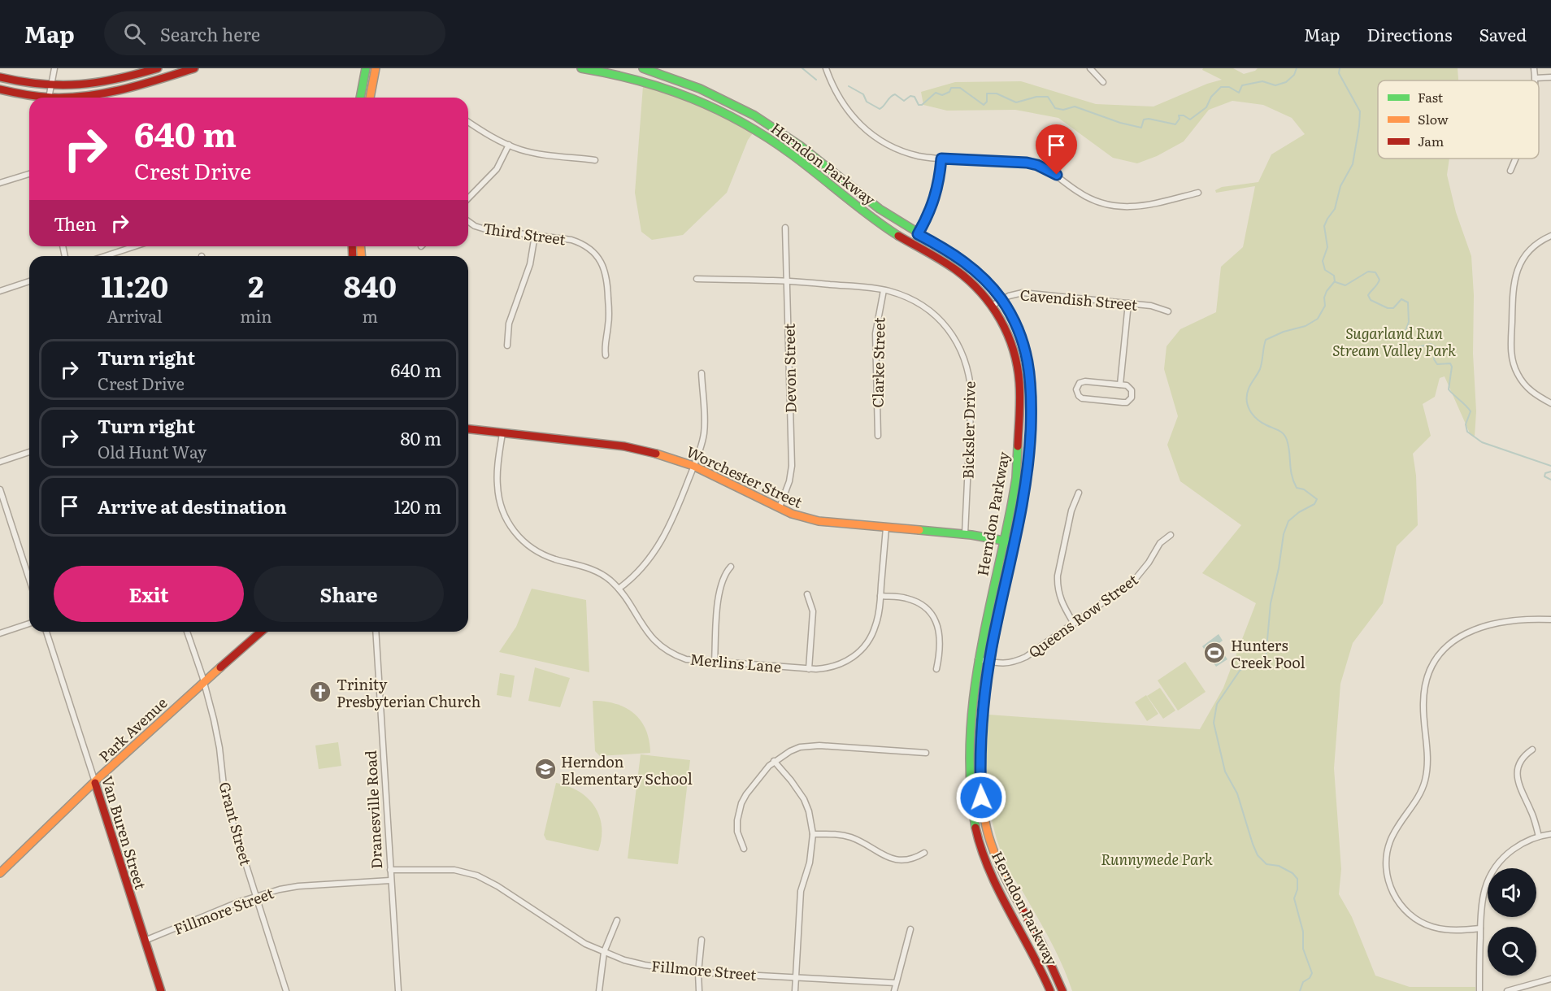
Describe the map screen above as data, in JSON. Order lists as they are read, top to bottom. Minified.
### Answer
{"streets":{"main road":["Herndon Parkway","Worchester Street","Park Avenue","Van Buren Street"],"street":["Third Street","Cavendish Street","Clarke Street","Devon Street","Bicksler Drive","Queens Row Street","Merlins Lane","Dranesville Road","Grant Street","Fillmore Street"]},"crossings":[["Herndon Parkway","Cavendish Street"],["Herndon Parkway","Worchester Street"],["Herndon Parkway","Queens Row Street"],["Clarke Street","Bicksler Drive"],["Devon Street","Bicksler Drive"],["Devon Street","Worchester Street"],["Bicksler Drive","Worchester Street"],["Worchester Street","Merlins Lane"],["Park Avenue","Grant Street"],["Park Avenue","Van Buren Street"],["Dranesville Road","Fillmore Street"],["Grant Street","Fillmore Street"],["Van Buren Street","Fillmore Street"]],"parks":["Sugarland Run Stream Valley Park","Runnymede Park"],"places":{"sports":["Hunters Creek Pool"],"church":["Trinity Presbyterian Church"],"school or university":["Herndon Elementary School"]},"legend":["Fast","Slow","Jam"],"page":{"header":"Map","search":"Search here","nav":["Map","Directions","Saved"],"turn":["640 m","Crest Drive"],"then":"Then","eta":["11:20","Arrival","2","min","840","m"],"list":[{"name":"Turn right","note":"Crest Drive","value":"640 m"},{"name":"Turn right","note":"Old Hunt Way","value":"80 m"},{"name":"Arrive at destination","value":"120 m"}],"buttons":["Exit","Share"]}}
